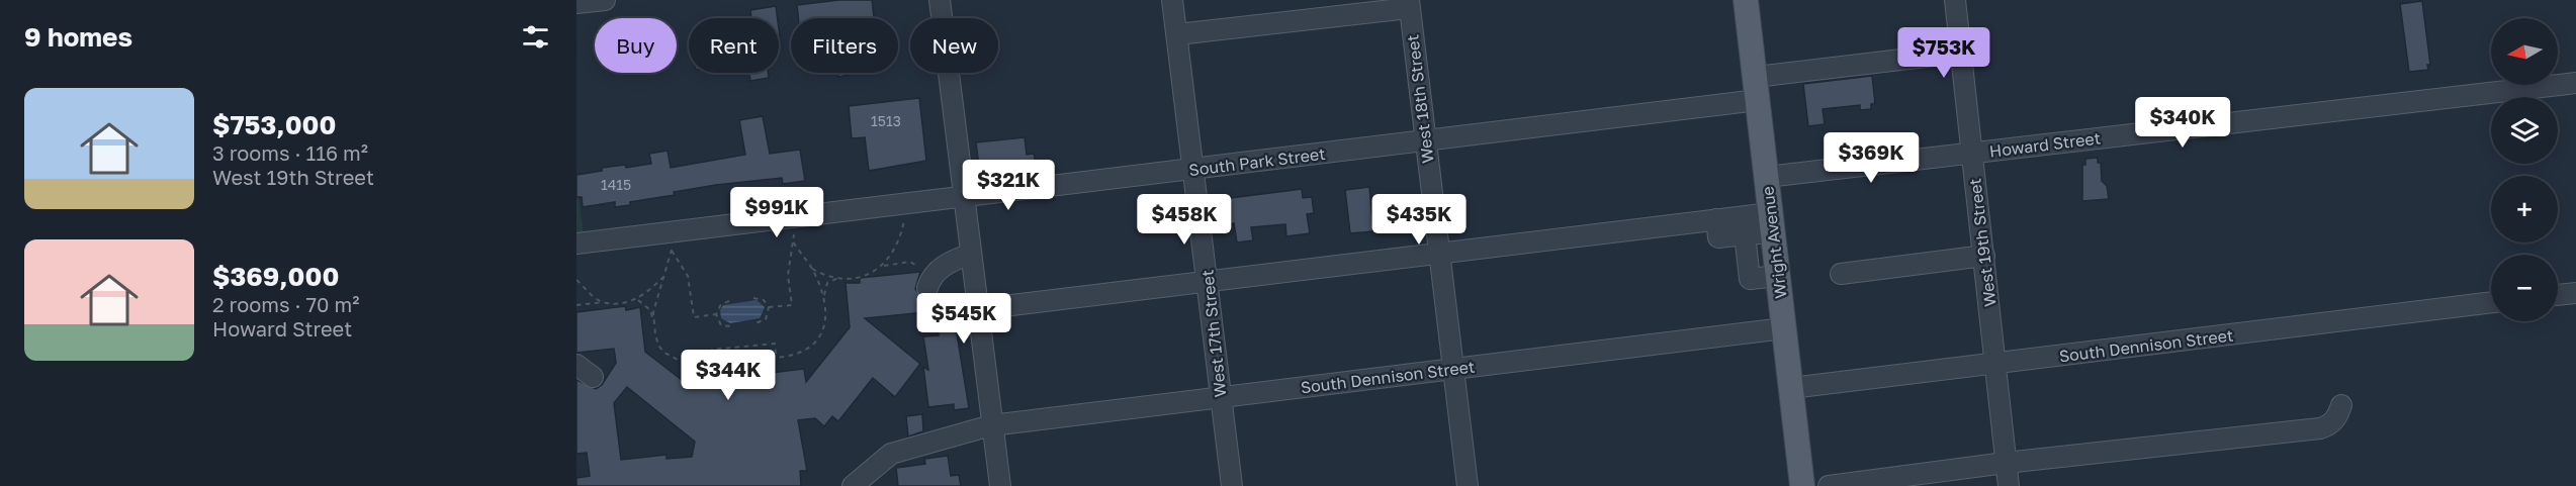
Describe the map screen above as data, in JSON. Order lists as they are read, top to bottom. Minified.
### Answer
{"streets":{"main road":["Wright Avenue"],"street":["West 18th Street","Howard Street","South Park Street","West 19th Street","West 17th Street","South Dennison Street"]},"crossings":[["West 18th Street","South Park Street"],["West 18th Street","South Dennison Street"],["Howard Street","Wright Avenue"],["Howard Street","West 19th Street"],["South Park Street","Wright Avenue"],["South Park Street","West 17th Street"],["Wright Avenue","South Dennison Street"],["West 19th Street","South Dennison Street"],["West 17th Street","South Dennison Street"]],"house_numbers":["1513","1415"],"north":"left","page":{"heading":"9 homes","map_buttons":["+","−"],"chip":["Buy","Rent","Filters","New"],"price":["$753K","$340K","$369K","$321K","$991K","$458K","$435K","$545K","$344K"],"list":[{"name":"$753,000","note":"3 rooms · 116 m² · West 19th Street"},{"name":"$369,000","note":"2 rooms · 70 m² · Howard Street"}]}}
